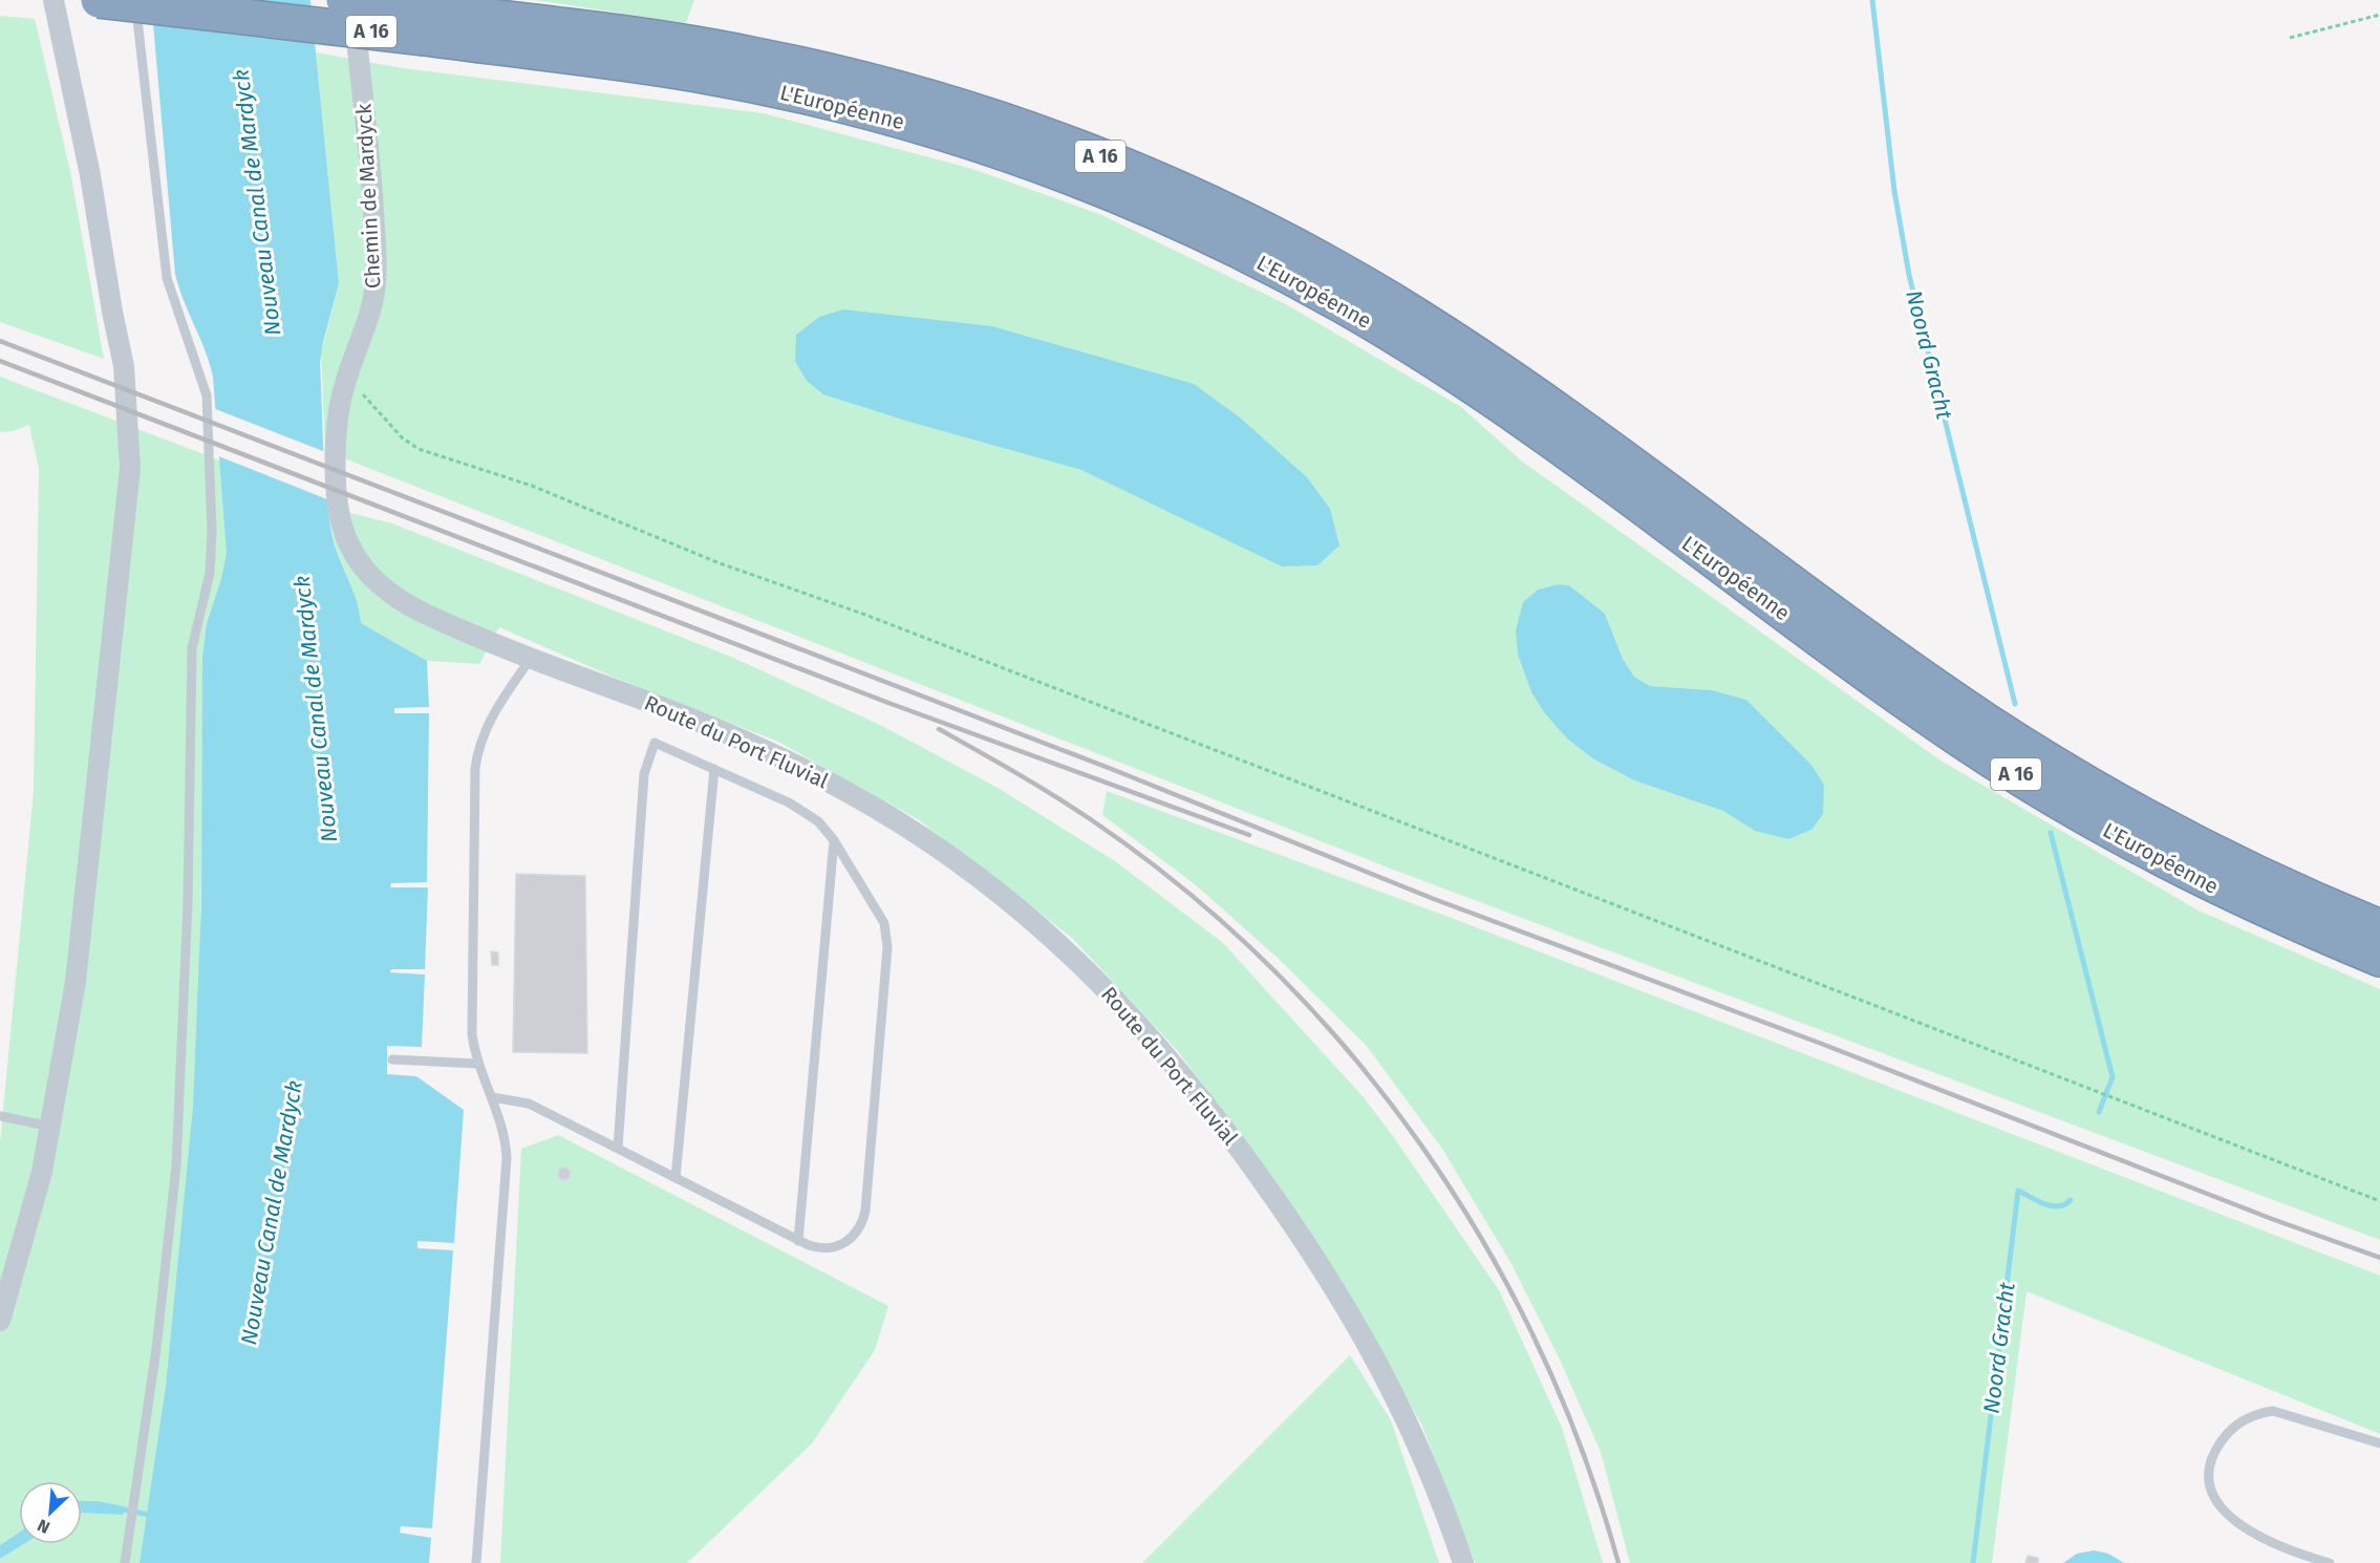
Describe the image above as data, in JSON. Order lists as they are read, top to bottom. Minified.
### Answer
{"streets":{"highway":["A 16","L'Européenne"],"street":["Chemin de Mardyck","Route du Port Fluvial"]},"crossings":[["Chemin de Mardyck","Route du Port Fluvial"]],"water":["Nouveau Canal de Mardyck","Noord Gracht"],"north":"bottom left"}
